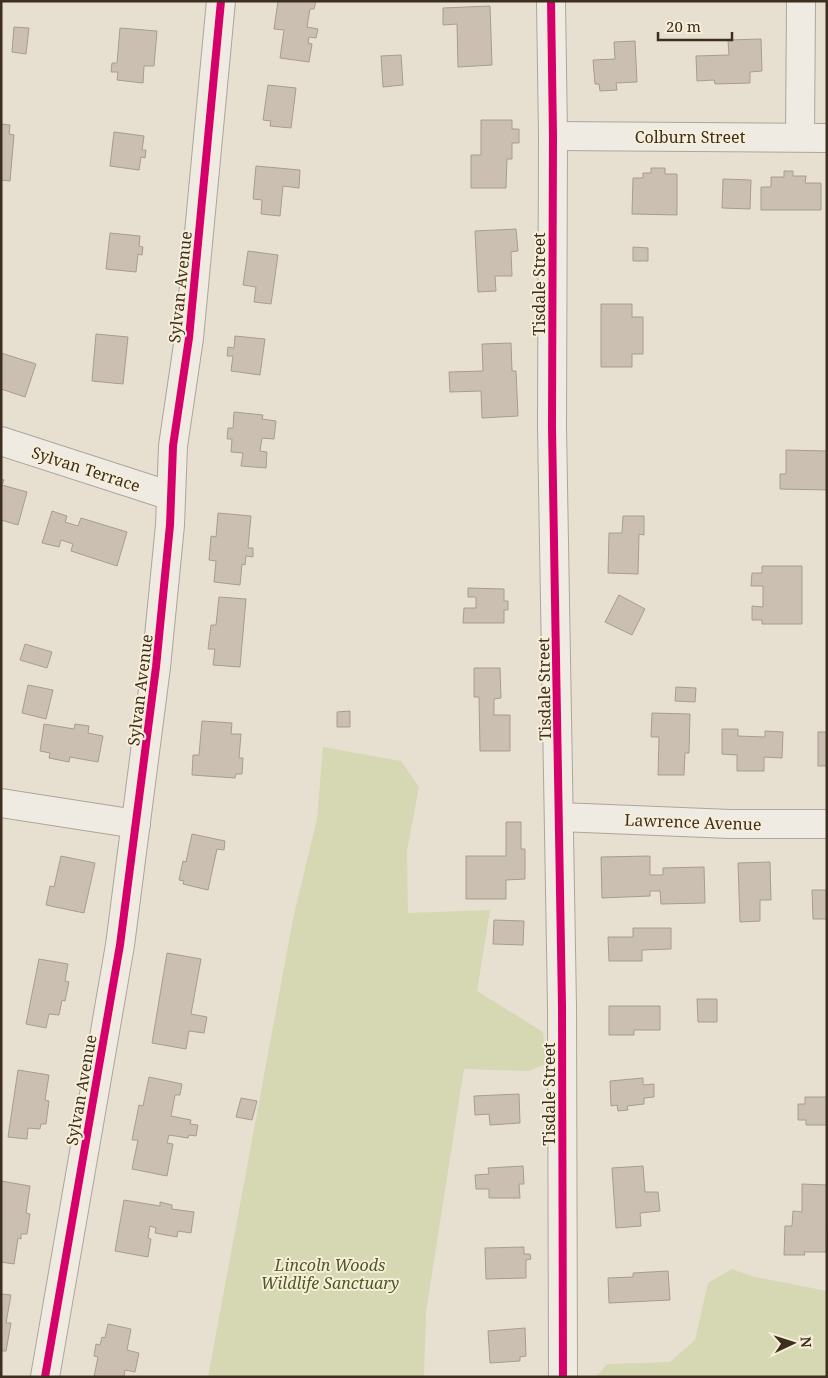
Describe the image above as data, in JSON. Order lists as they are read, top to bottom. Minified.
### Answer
{"streets":{"street":["Colburn Street","Tisdale Street","Sylvan Avenue","Sylvan Terrace","Lawrence Avenue"]},"crossings":[["Colburn Street","Tisdale Street"],["Tisdale Street","Lawrence Avenue"],["Sylvan Avenue","Sylvan Terrace"]],"parks":["Lincoln Woods Wildlife Sanctuary"],"scale_bar":"20 m","north":"right"}
